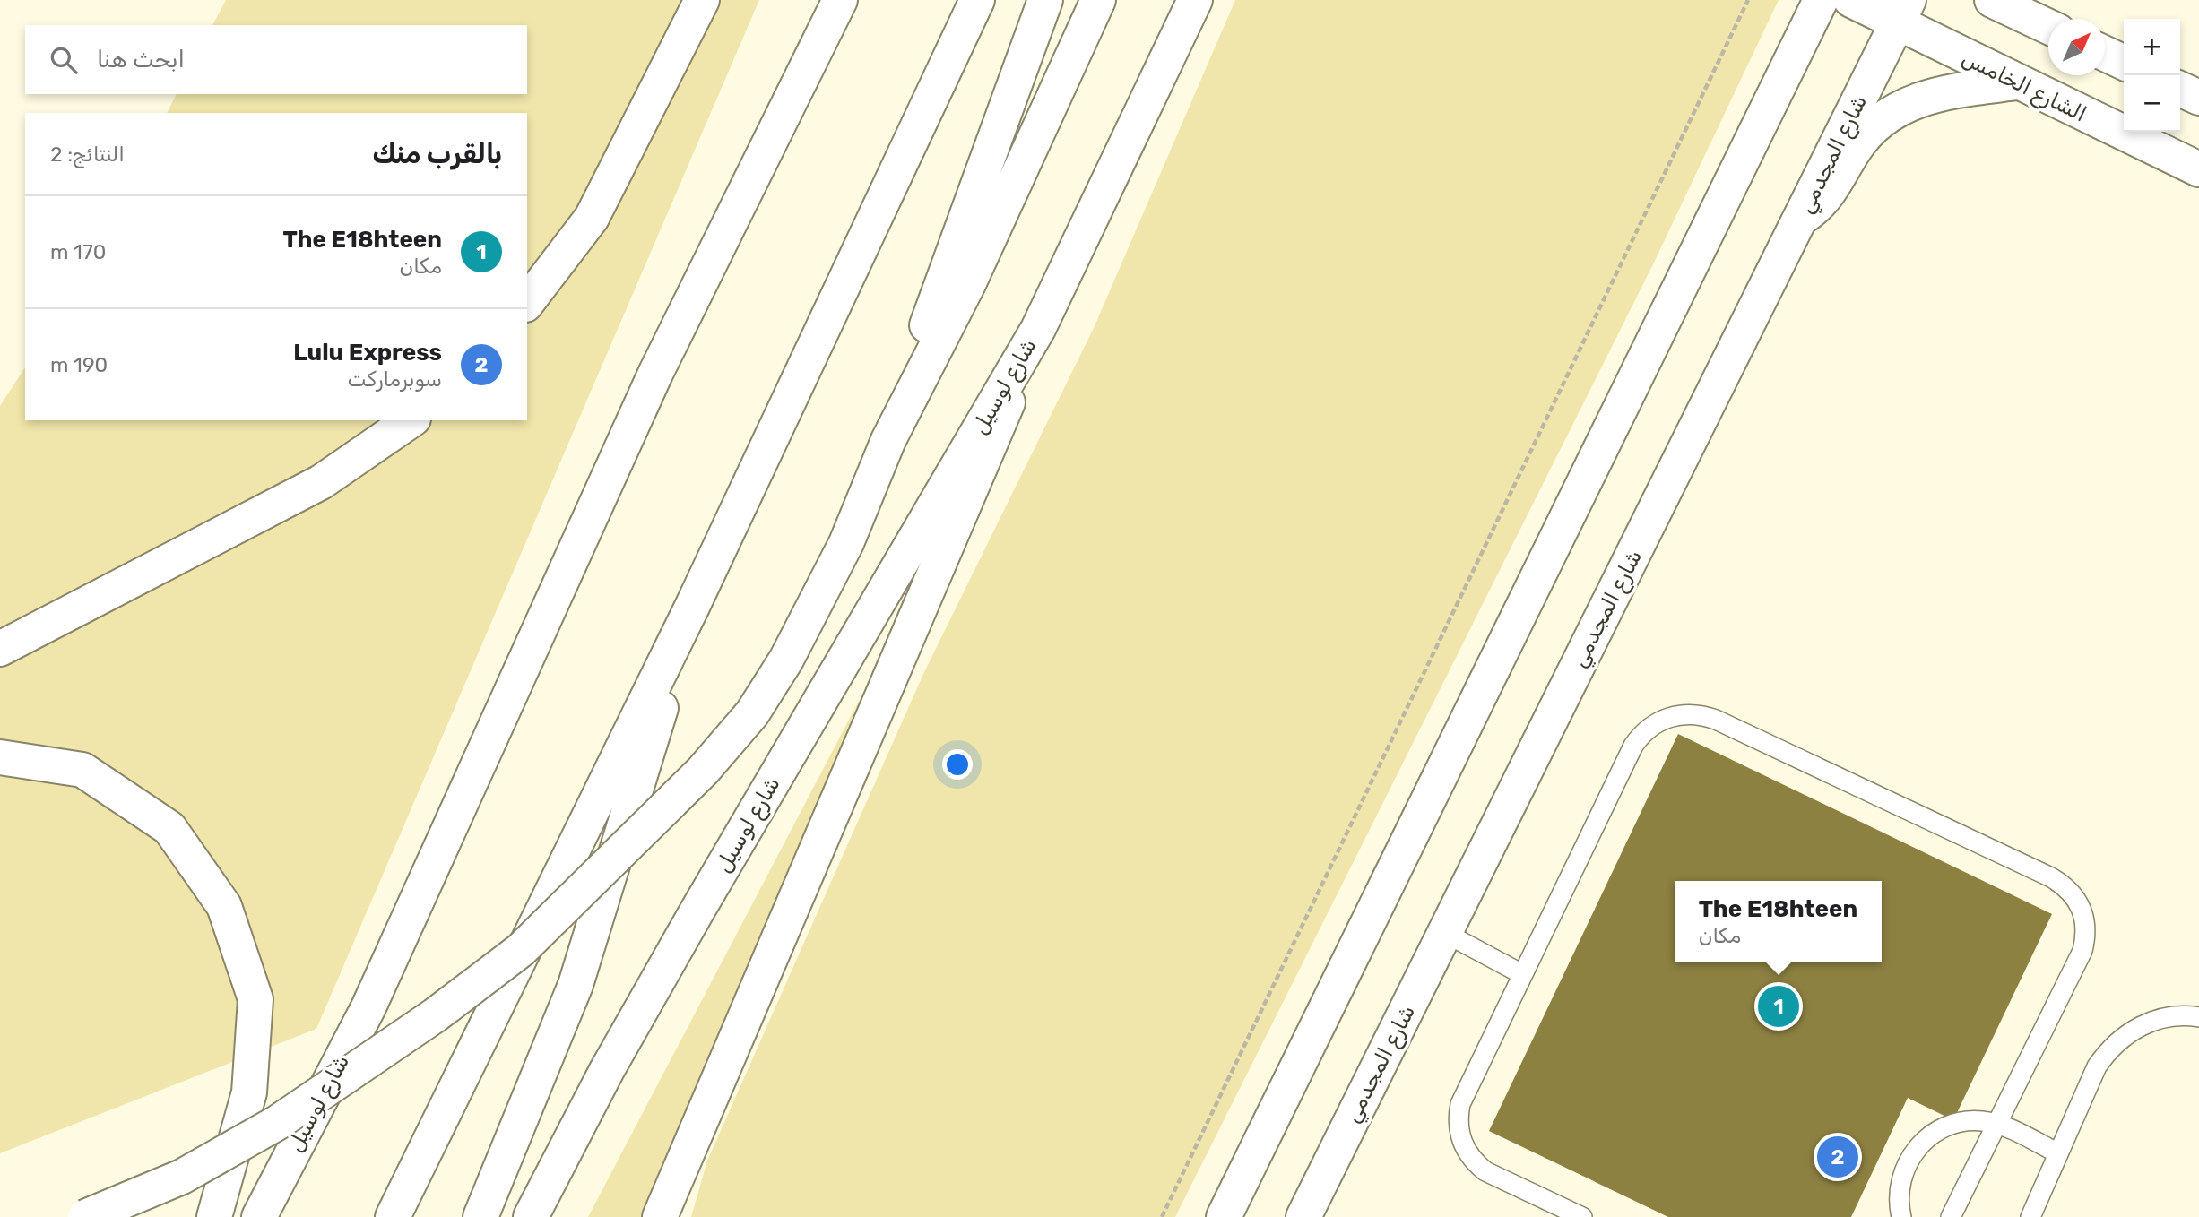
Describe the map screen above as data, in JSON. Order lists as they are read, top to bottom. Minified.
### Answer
{"streets":{"main road":["الشارع الخامس","شارع المجدمي","شارع لوسيل"]},"crossings":[["الشارع الخامس","شارع المجدمي"]],"north":"top right","page":{"map_buttons":["+","−"],"search":"ابحث هنا","heading":["بالقرب منك","النتائج: 2"],"list":[{"mark":"1","name":"The E18hteen","note":"مكان","value":"170 m"},{"mark":"2","name":"Lulu Express","note":"سوبرماركت","value":"190 m"}],"popup":["The E18hteen","مكان"],"pins":["1","2"]}}
